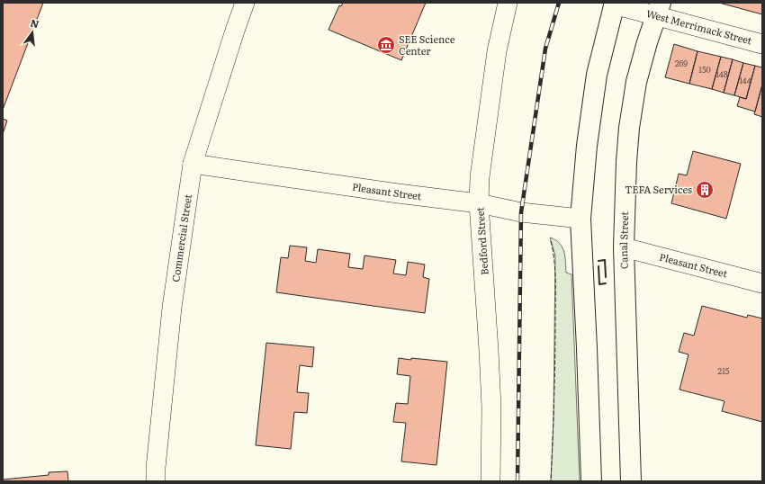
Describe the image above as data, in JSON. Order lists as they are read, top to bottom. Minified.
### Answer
{"streets":{"street":["West Merrimack Street","Pleasant Street","Commercial Street","Canal Street","Bedford Street"]},"crossings":[["West Merrimack Street","Canal Street"],["Pleasant Street","Commercial Street"],["Pleasant Street","Canal Street"],["Pleasant Street","Bedford Street"]],"places":{"museum":["SEE Science Center"],"building":["TEFA Services"]},"house_numbers":["269","150","148","144","215"],"north":"top"}
